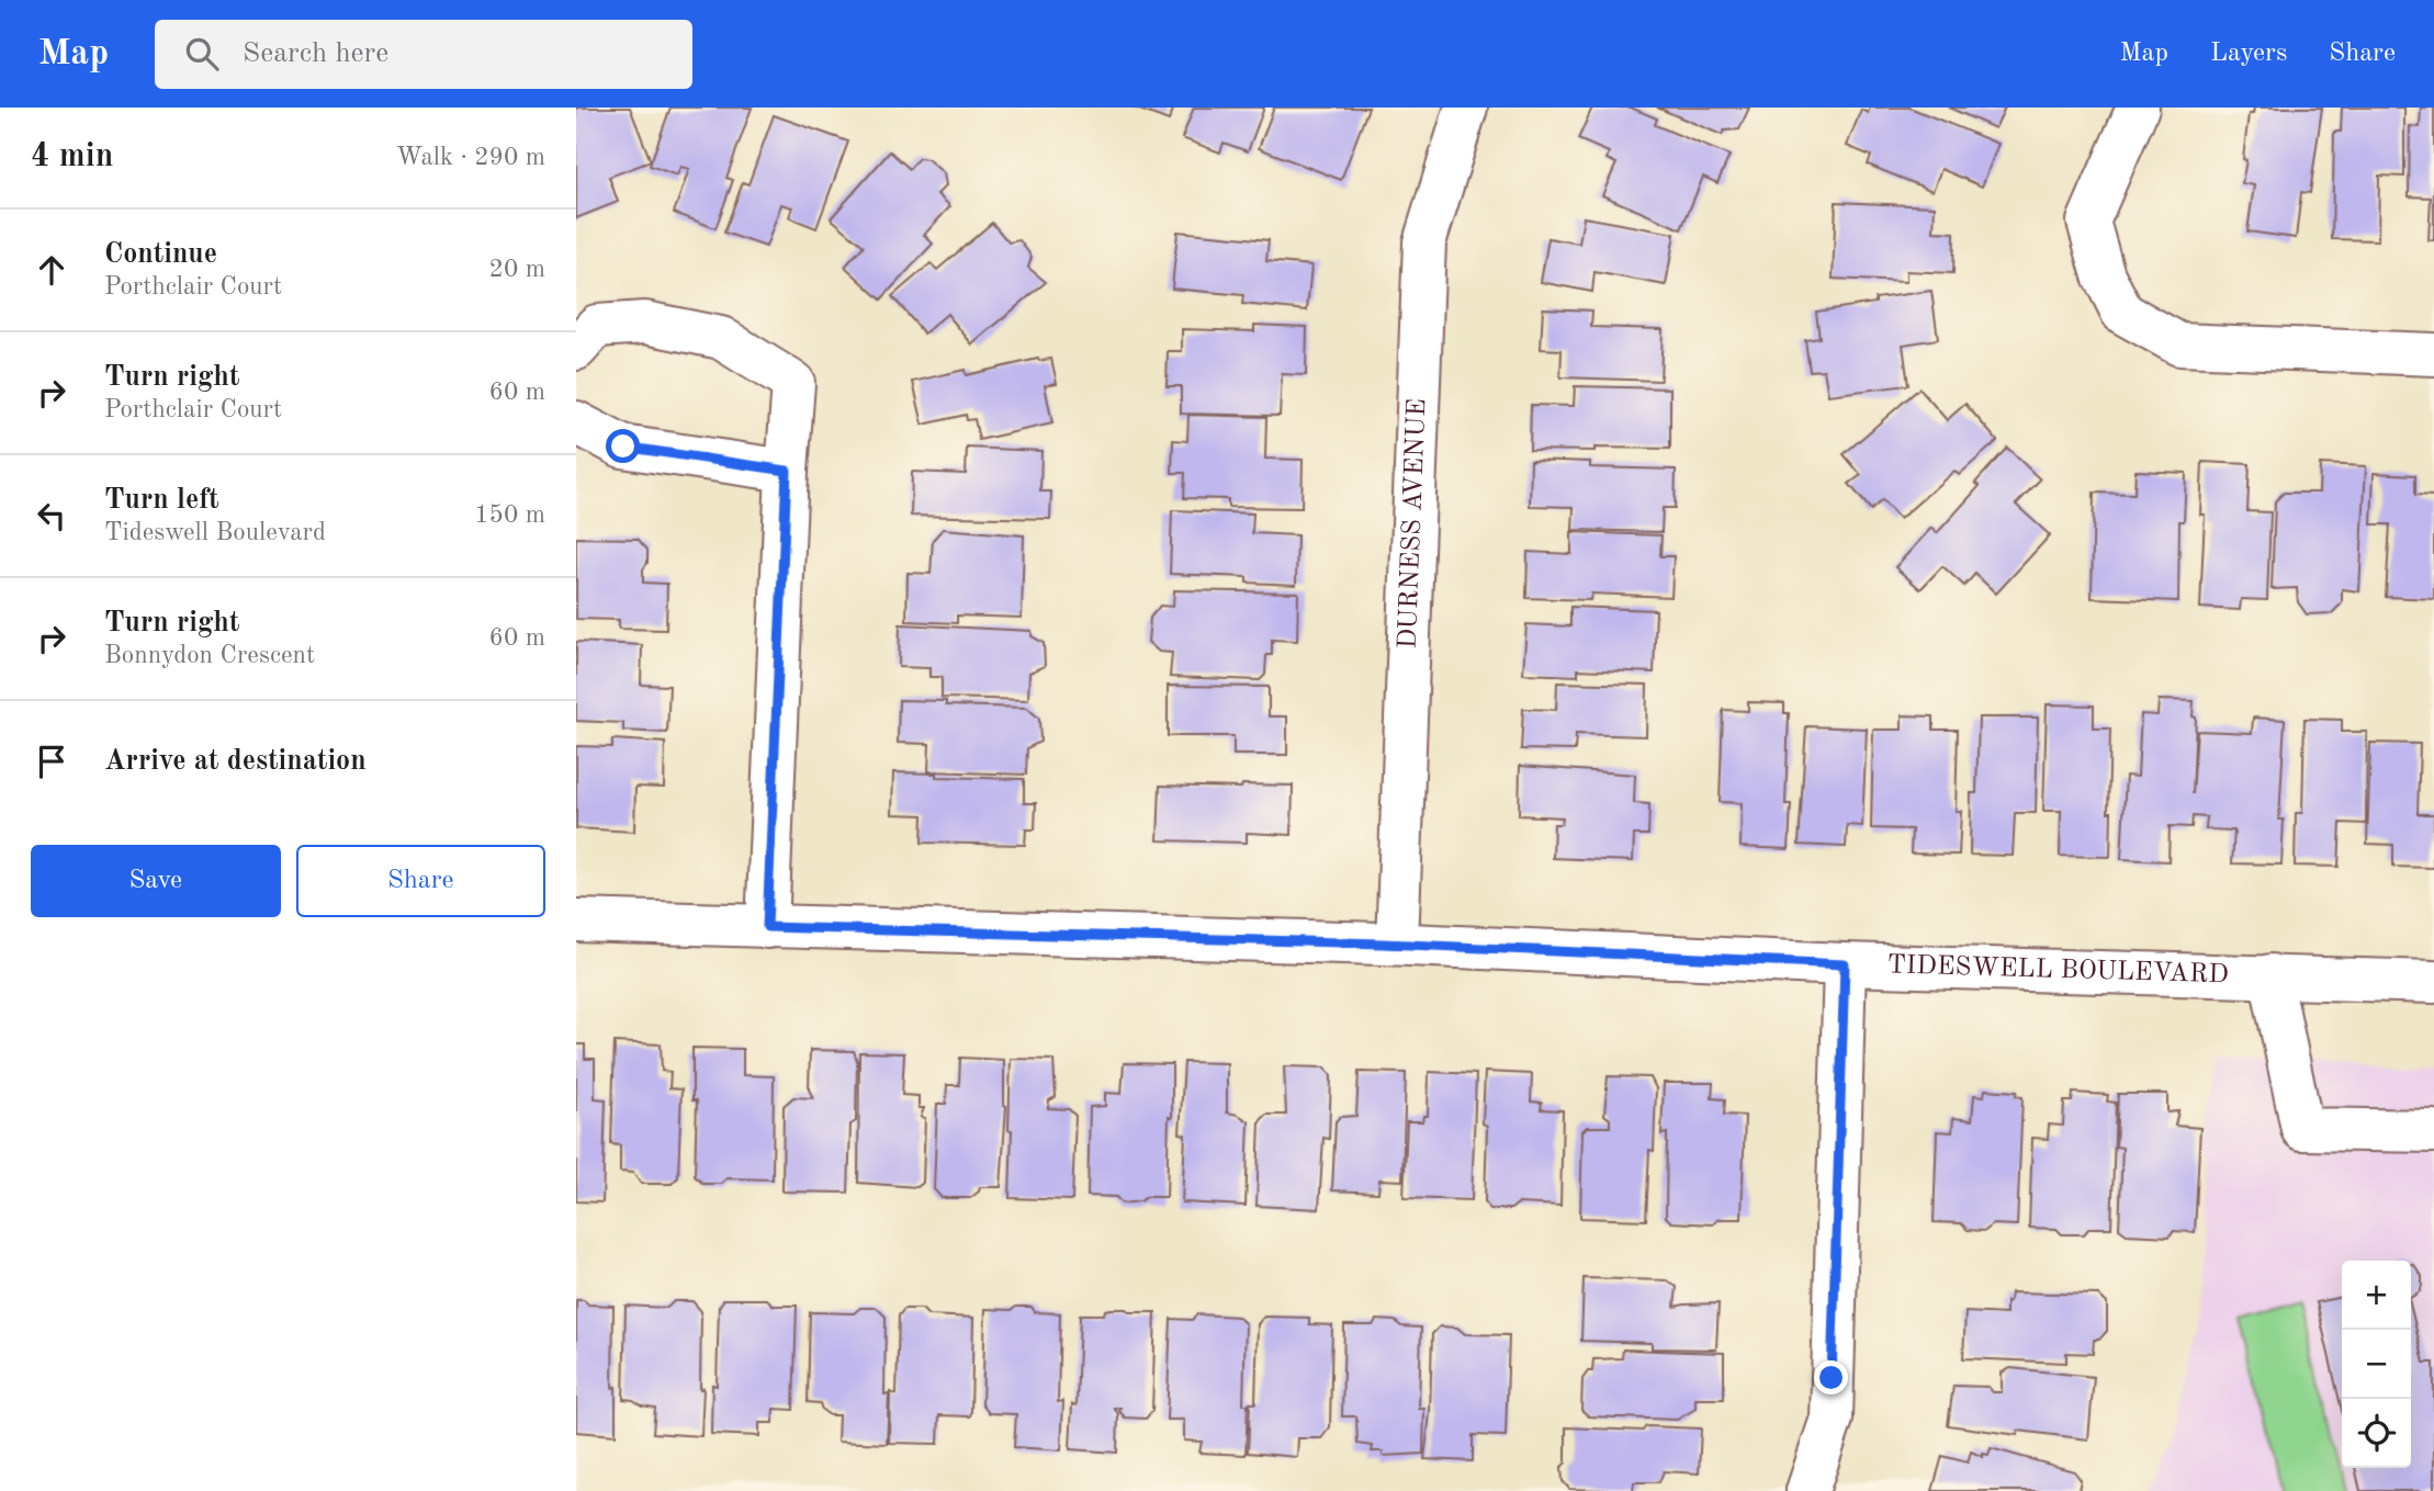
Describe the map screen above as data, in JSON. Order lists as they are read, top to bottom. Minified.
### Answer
{"streets":{"street":["DURNESS AVENUE","TIDESWELL BOULEVARD"]},"crossings":[["DURNESS AVENUE","TIDESWELL BOULEVARD"]],"page":{"header":"Map","search":"Search here","nav":["Map","Layers","Share"],"heading":["4 min","Walk · 290 m"],"list":[["Continue","Porthclair Court","20 m"],["Turn right","Porthclair Court","60 m"],["Turn left","Tideswell Boulevard","150 m"],["Turn right","Bonnydon Crescent","60 m"],"Arrive at destination"],"buttons":["Save","Share"],"map_buttons":["+","−"]}}
